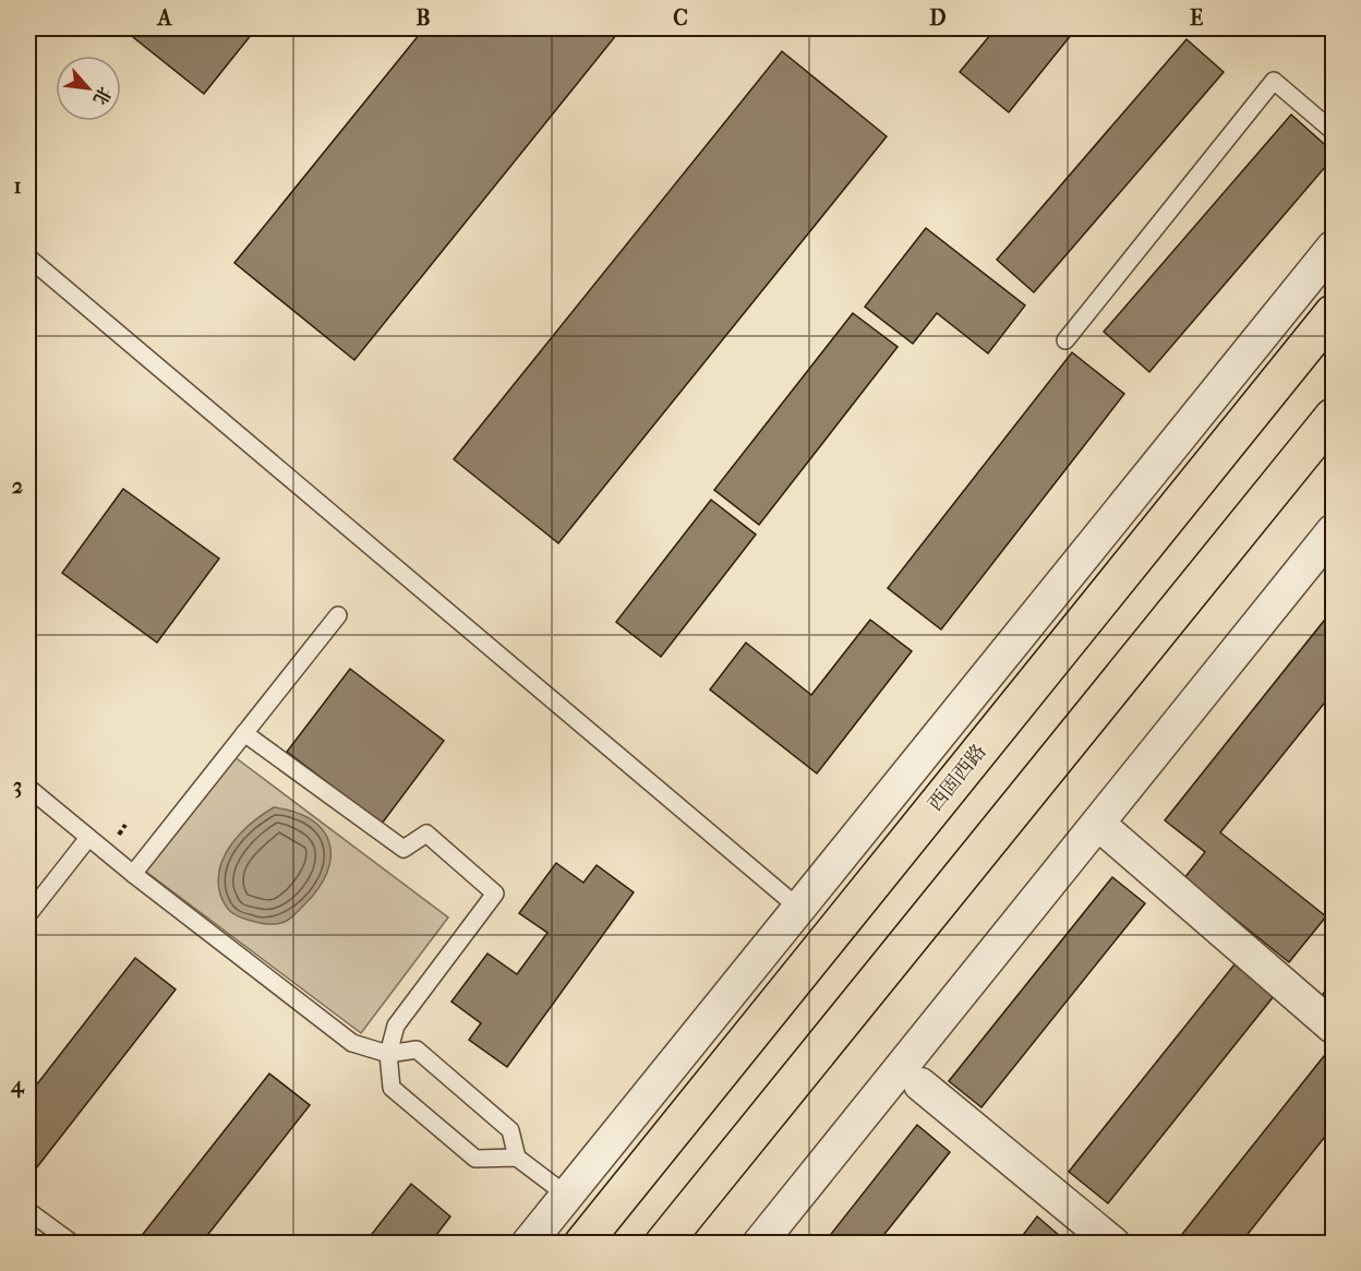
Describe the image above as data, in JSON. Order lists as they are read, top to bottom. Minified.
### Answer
{"streets":{"main road":["西固西路"]},"north":"bottom right","grid":{"columns":["A","B","C","D","E"],"rows":["1","2","3","4"]}}
